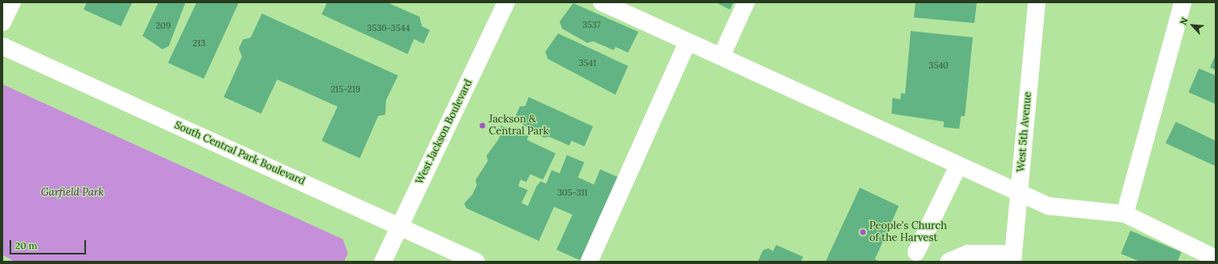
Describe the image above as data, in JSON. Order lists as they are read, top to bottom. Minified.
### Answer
{"streets":{"street":["West Jackson Boulevard","West 5th Avenue","South Central Park Boulevard"]},"crossings":[["West Jackson Boulevard","South Central Park Boulevard"]],"parks":["Garfield Park"],"places":["Jackson & Central Park","People's Church of the Harvest"],"house_numbers":["3537","209","3536-3544","213","3541","3540","215-219","305-311"],"scale_bar":"20 m","north":"top left"}
